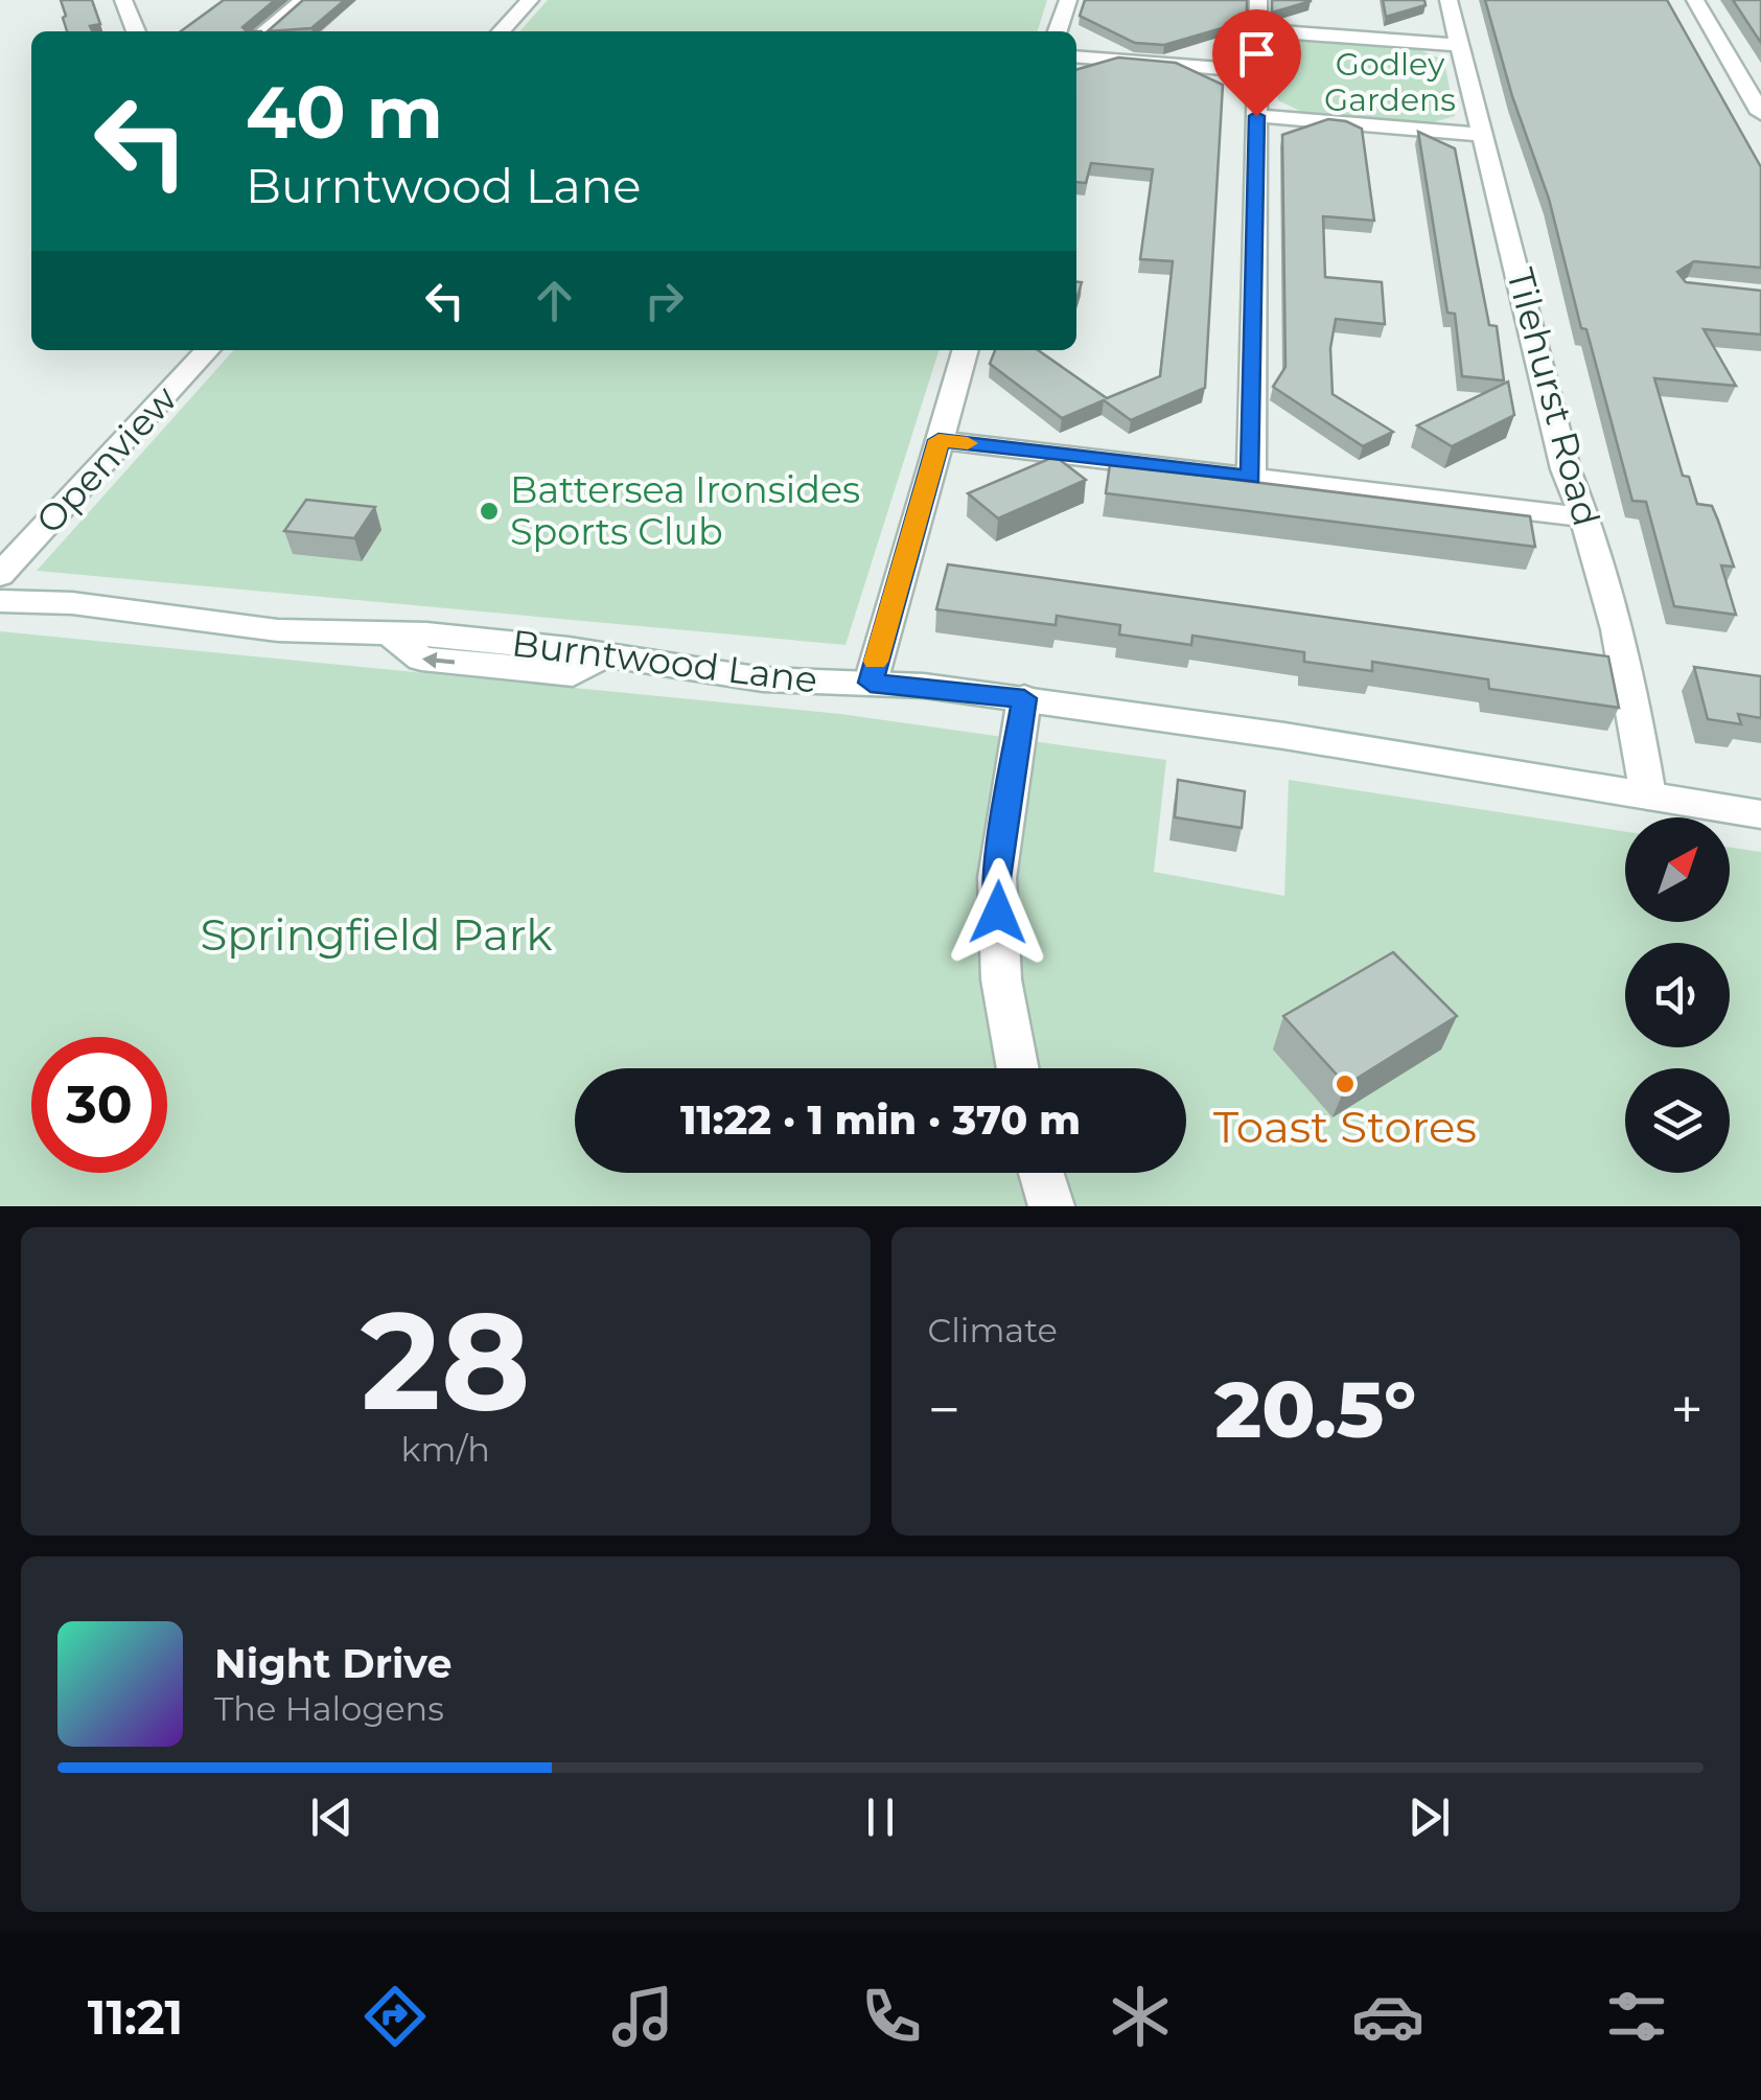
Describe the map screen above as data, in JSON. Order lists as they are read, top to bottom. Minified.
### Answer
{"streets":{"street":["Tilehurst Road","Openview","Burntwood Lane"]},"crossings":[["Tilehurst Road","Burntwood Lane"]],"parks":["Godley Gardens","Springfield Park"],"places":["Battersea Ironsides Sports Club","Toast Stores"],"north":"top right","page":{"turn":["40 m","Burntwood Lane"],"limit":"30","trip":"11:22 · 1 min · 370 m","tile":[["28","km/h"],"Climate"],"heat":["−","20.5°","+"],"song":["Night Drive","The Halogens"],"tabs":"11:21"}}
